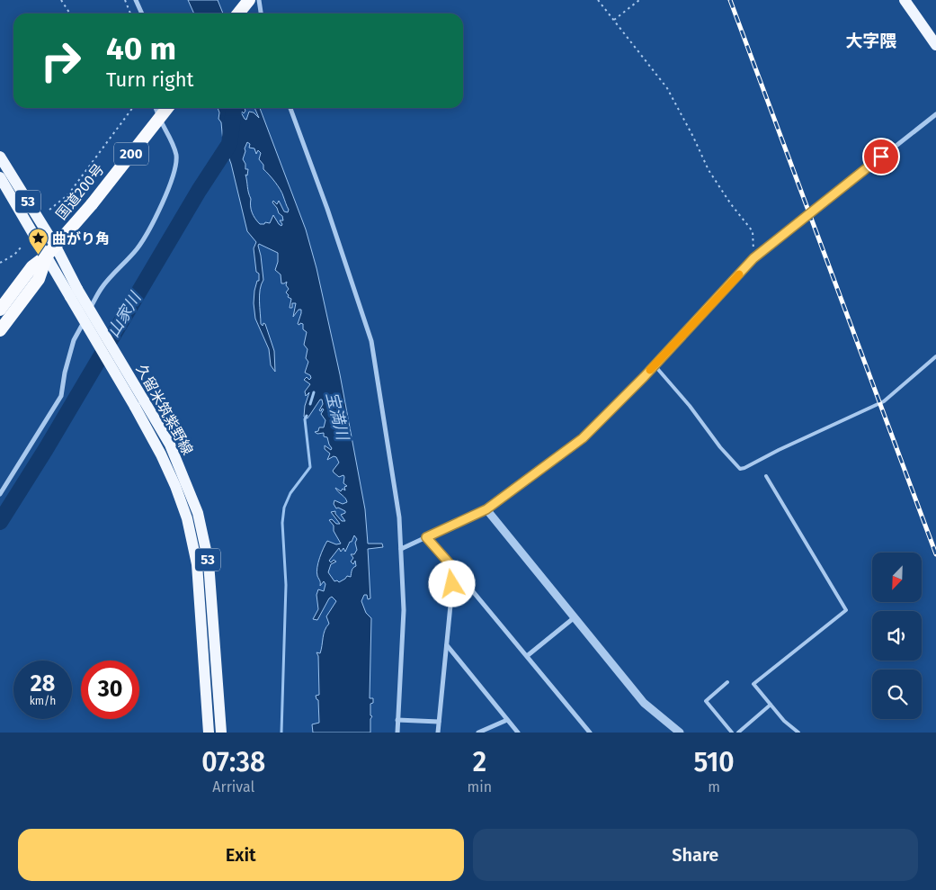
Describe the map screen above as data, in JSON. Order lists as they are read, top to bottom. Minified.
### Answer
{"streets":{"highway":["200","国道200号"],"main road":["53","久留米筑紫野線"]},"crossings":[["国道200号","久留米筑紫野線"]],"districts":["大字隈"],"water":["山家川","宝満川"],"places":{"place":["曲がり角"]},"north":"bottom left","page":{"turn":["40 m","Turn right"],"speed":"28 km/h","limit":"30","eta":["07:38","Arrival","2","min","510","m"],"buttons":["Exit","Share"]}}
